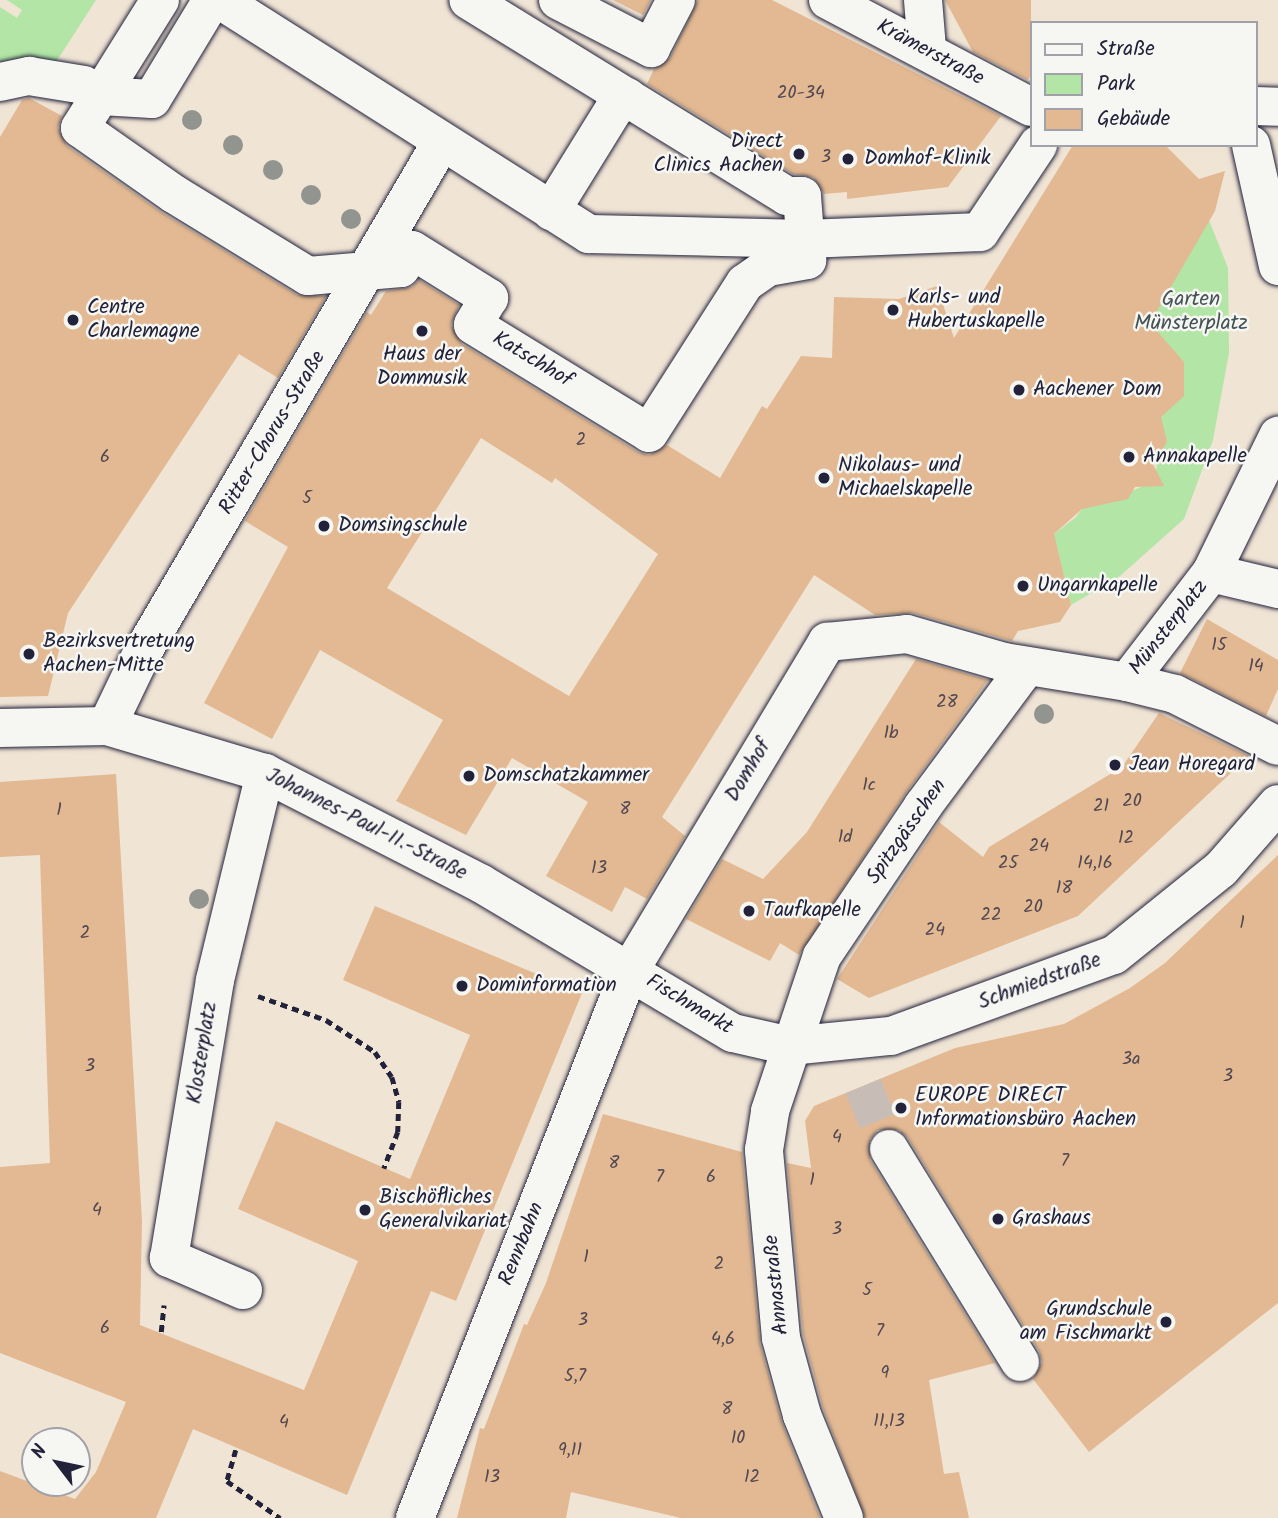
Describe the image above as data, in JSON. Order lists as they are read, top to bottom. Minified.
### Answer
{"streets":{"street":["Krämerstraße","Katschhof","Ritter-Chorus-Straße","Münsterplatz","Domhof","Johannes-Paul-II.-Straße","Spitzgässchen","Schmiedstraße","Fischmarkt","Klosterplatz","Rennbahn","Annastraße"]},"crossings":[["Katschhof","Ritter-Chorus-Straße"],["Ritter-Chorus-Straße","Johannes-Paul-II.-Straße"],["Münsterplatz","Domhof"],["Münsterplatz","Spitzgässchen"],["Domhof","Johannes-Paul-II.-Straße"],["Domhof","Spitzgässchen"],["Domhof","Fischmarkt"],["Domhof","Rennbahn"],["Johannes-Paul-II.-Straße","Fischmarkt"],["Johannes-Paul-II.-Straße","Klosterplatz"],["Johannes-Paul-II.-Straße","Rennbahn"],["Spitzgässchen","Schmiedstraße"],["Spitzgässchen","Fischmarkt"],["Spitzgässchen","Annastraße"],["Schmiedstraße","Fischmarkt"],["Schmiedstraße","Annastraße"],["Fischmarkt","Rennbahn"],["Fischmarkt","Annastraße"]],"parks":["Garten Münsterplatz"],"places":["Direct Clinics Aachen","Domhof-Klinik","Karls- und Hubertuskapelle","Centre Charlemagne","Haus der Dommusik","Aachener Dom","Annakapelle","Nikolaus- und Michaelskapelle","Domsingschule","Ungarnkapelle","Bezirksvertretung Aachen-Mitte","Jean Horegard","Domschatzkammer","Taufkapelle","Dominformation","EUROPE DIRECT Informationsbüro Aachen","Bischöfliches Generalvikariat","Grashaus","Grundschule am Fischmarkt"],"house_numbers":["20-34","3","2","6","5","15","14","28","1b","1c","20","21","8","1","1d","12","24","25","14,16","13","18","20","22","1","24","2","3a","3","3","4","7","8","7","6","1","4","3","1","2","5","3","6","7","4,6","9","5,7","8","11,13","4","10","9,11","13","12"],"legend":["Straße","Park","Gebäude"],"north":"top left"}
